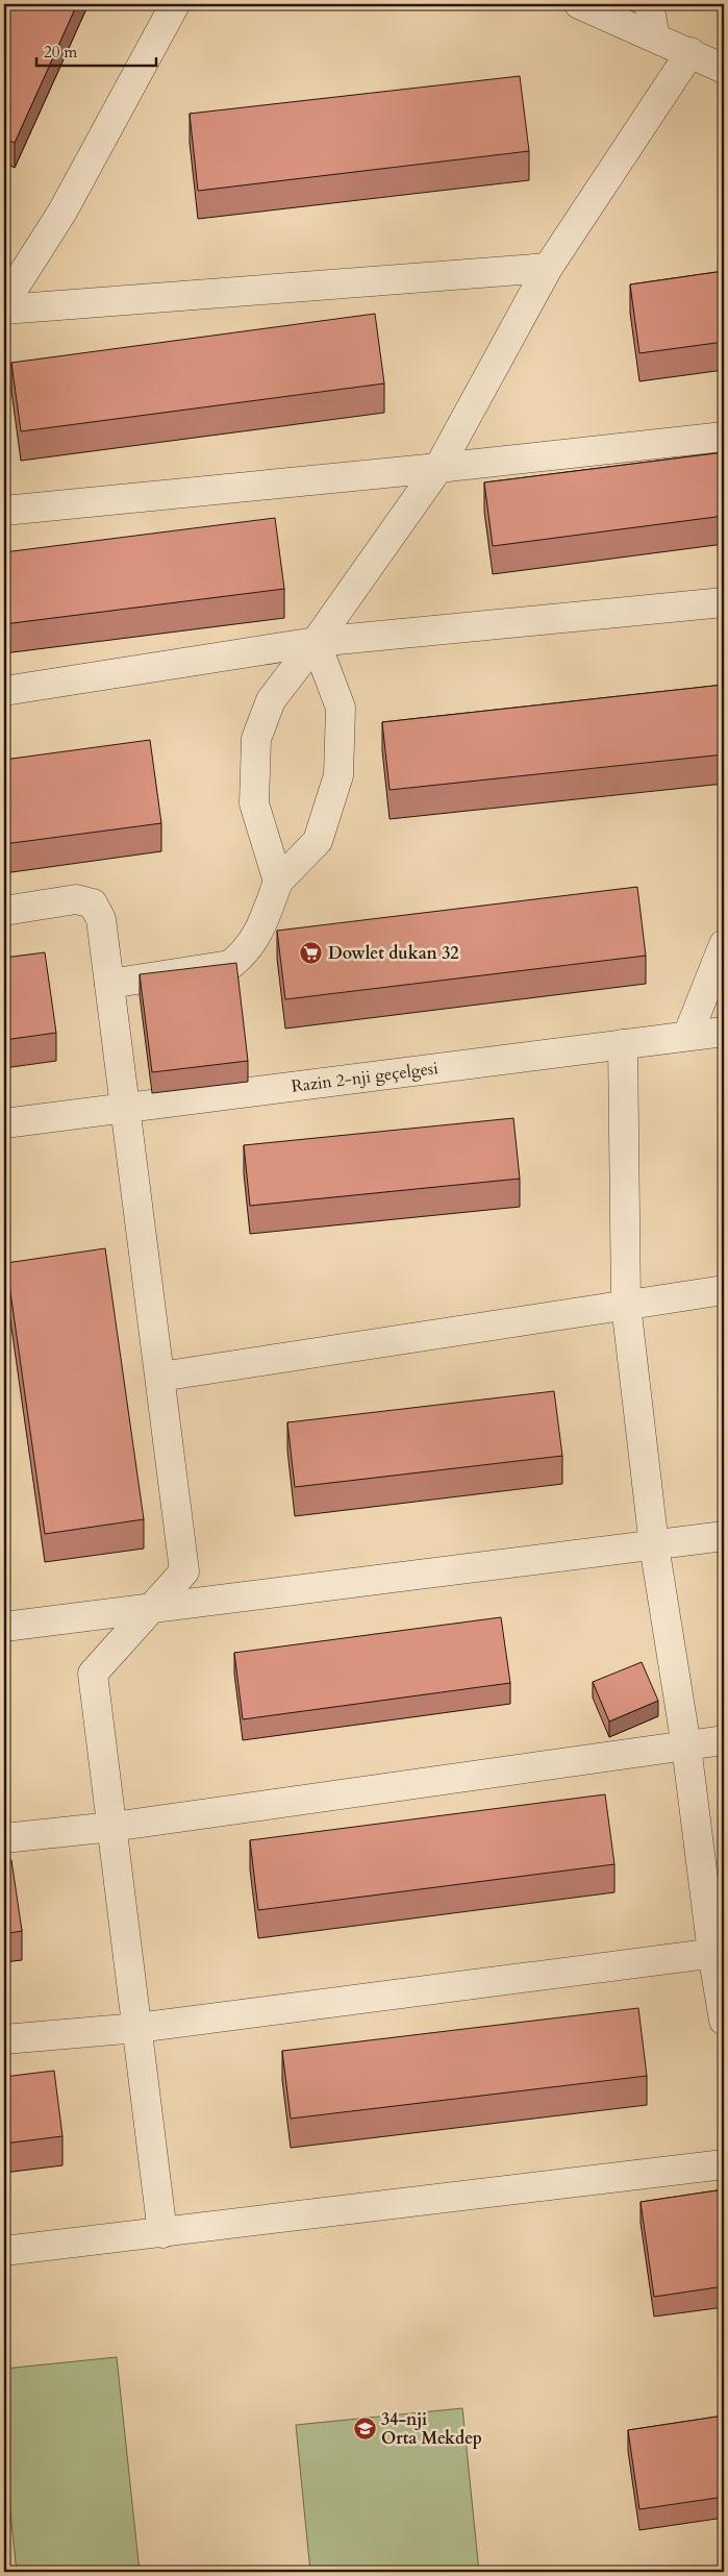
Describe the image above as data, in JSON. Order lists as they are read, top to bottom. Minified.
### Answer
{"streets":{"street":["Razin 2-nji geçelgesi"]},"places":{"supermarket":["Dowlet dukan 32"],"school or university":["34-nji Orta Mekdep"]},"scale_bar":"20 m"}
